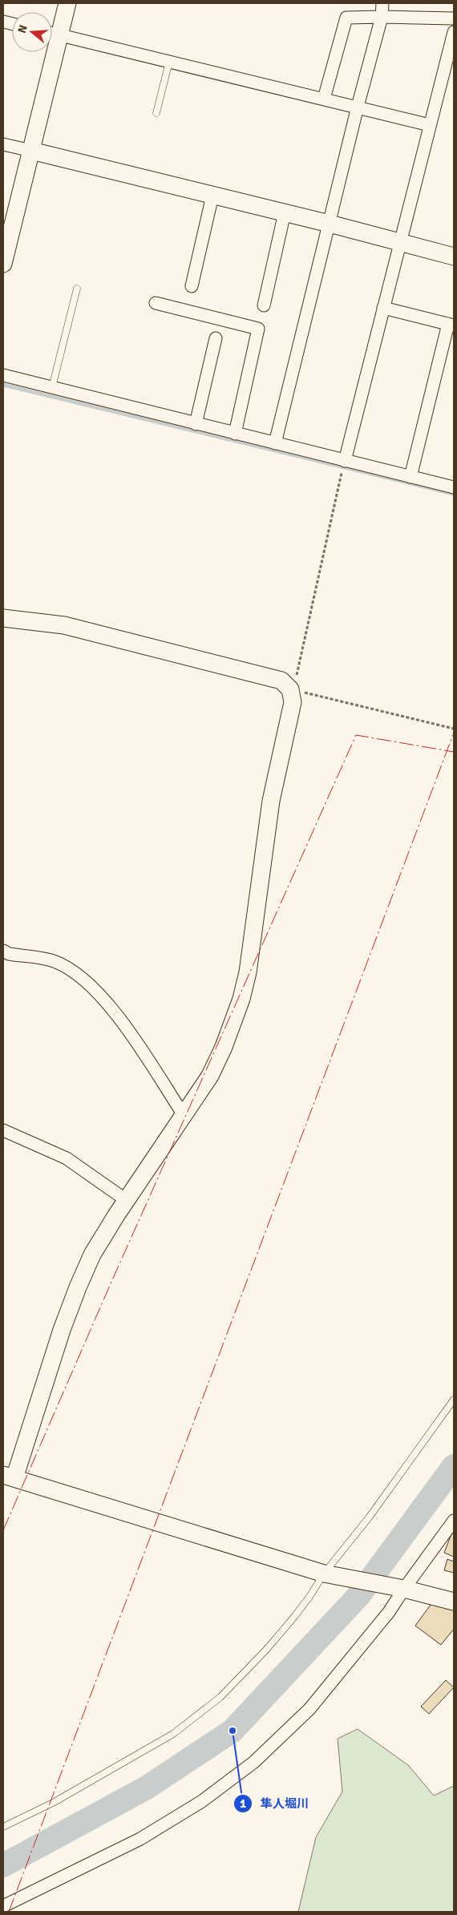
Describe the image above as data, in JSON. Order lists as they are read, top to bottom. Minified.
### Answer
{"places":["隼人堀川"],"north":"left"}
